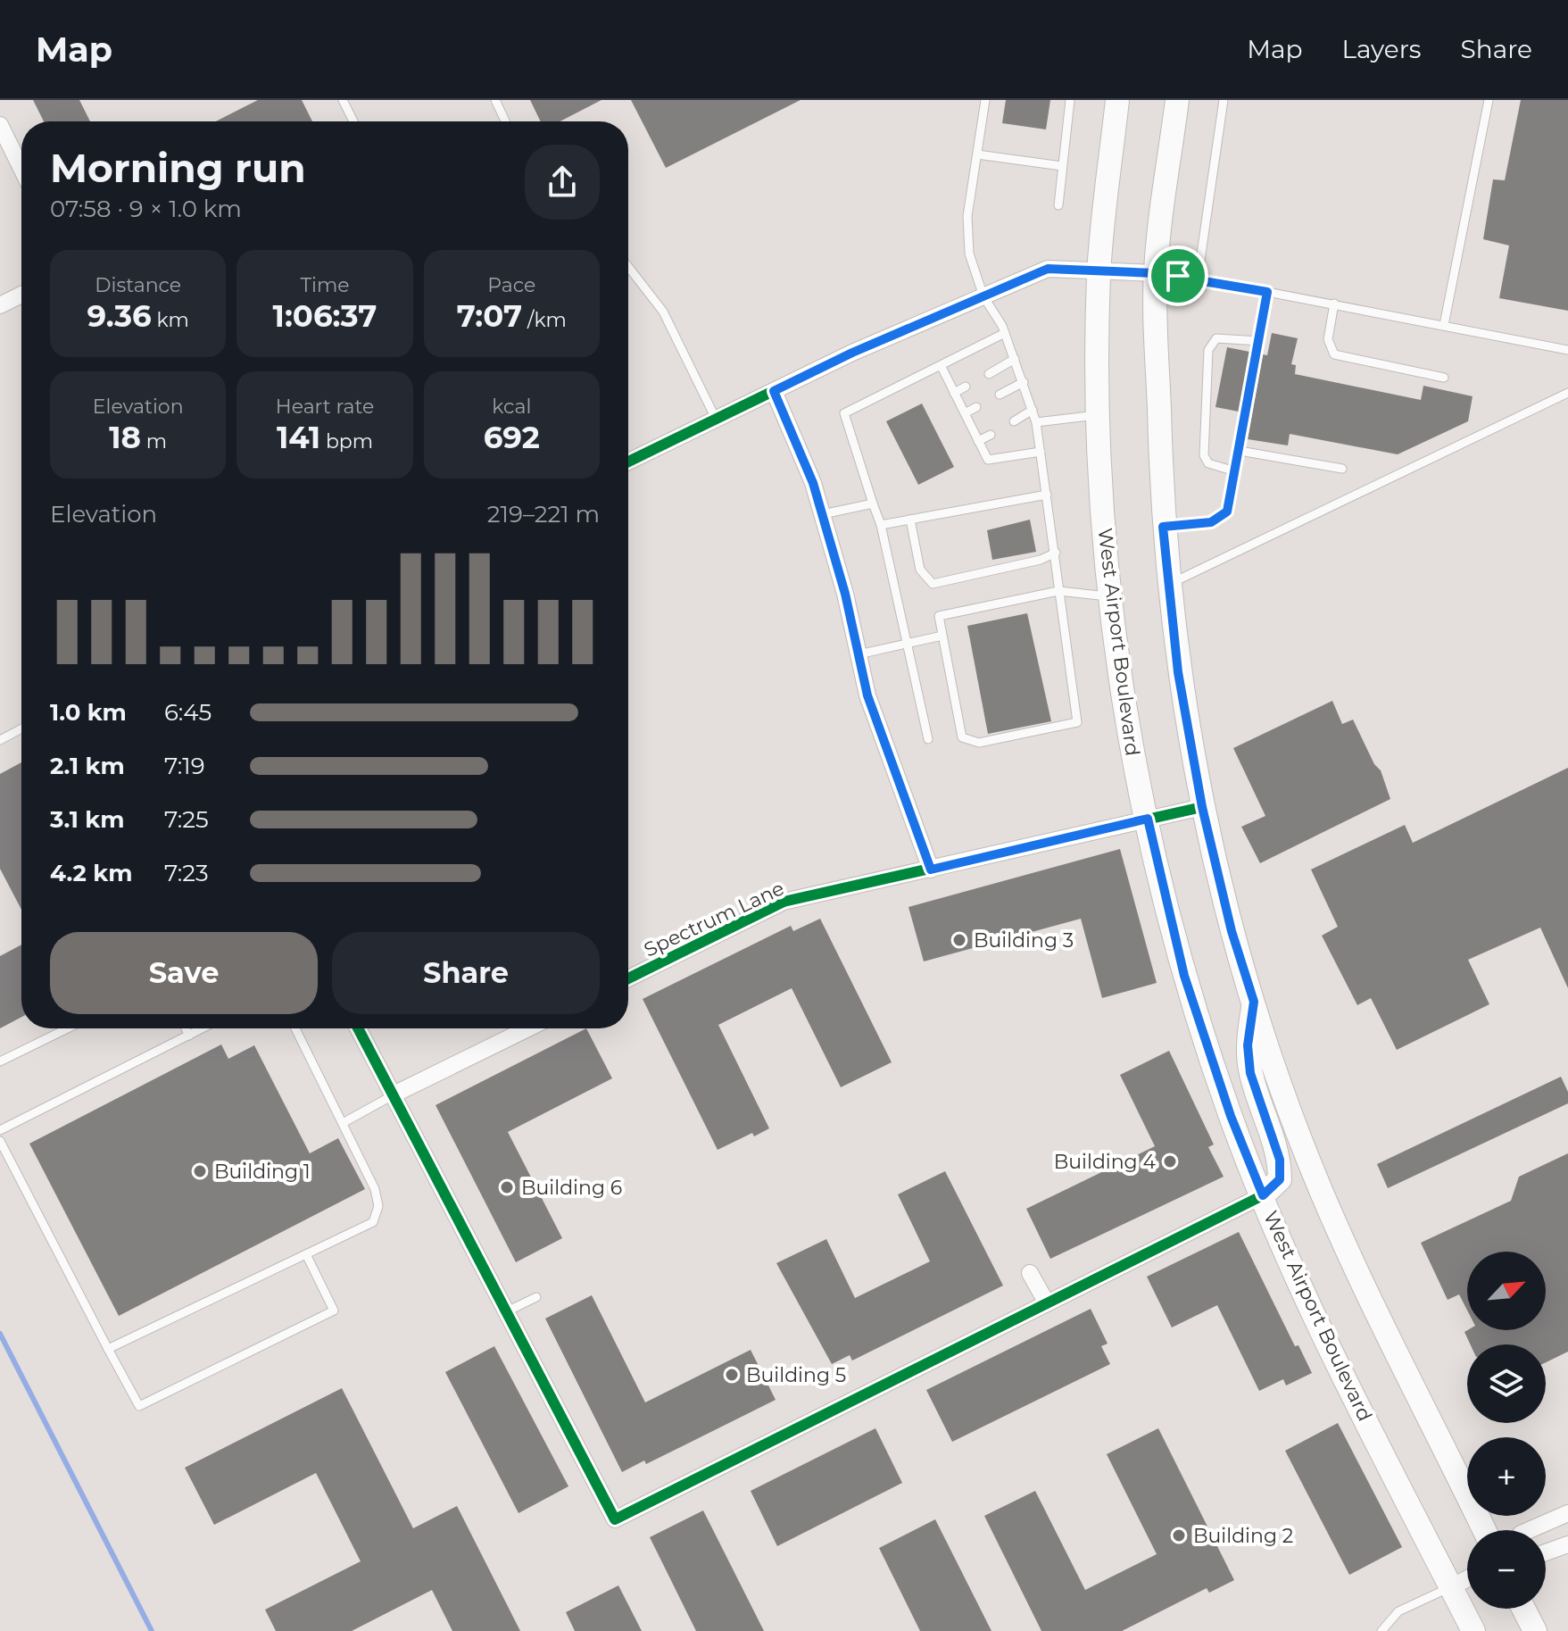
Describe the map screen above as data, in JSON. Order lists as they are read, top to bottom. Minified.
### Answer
{"streets":{"main road":["West Airport Boulevard"],"street":["Spectrum Lane"]},"crossings":[["West Airport Boulevard","Spectrum Lane"]],"places":["Building 3","Building 4","Building 1","Building 6","Building 5","Building 2"],"north":"top right","page":{"header":"Map","nav":["Map","Layers","Share"],"heading":["Morning run","07:58 · 9 × 1.0 km"],"stats":[["Distance","9.36 km"],["Time","1:06:37"],["Pace","7:07 /km"],["Elevation","18 m"],["Heart rate","141 bpm"],["kcal","692"]],"chart":["Elevation","219–221 m"],"list":[{"name":"1.0 km","note":"6:45"},{"name":"2.1 km","note":"7:19"},{"name":"3.1 km","note":"7:25"},{"name":"4.2 km","note":"7:23"}],"buttons":["Save","Share"],"map_buttons":["+","−"]}}
